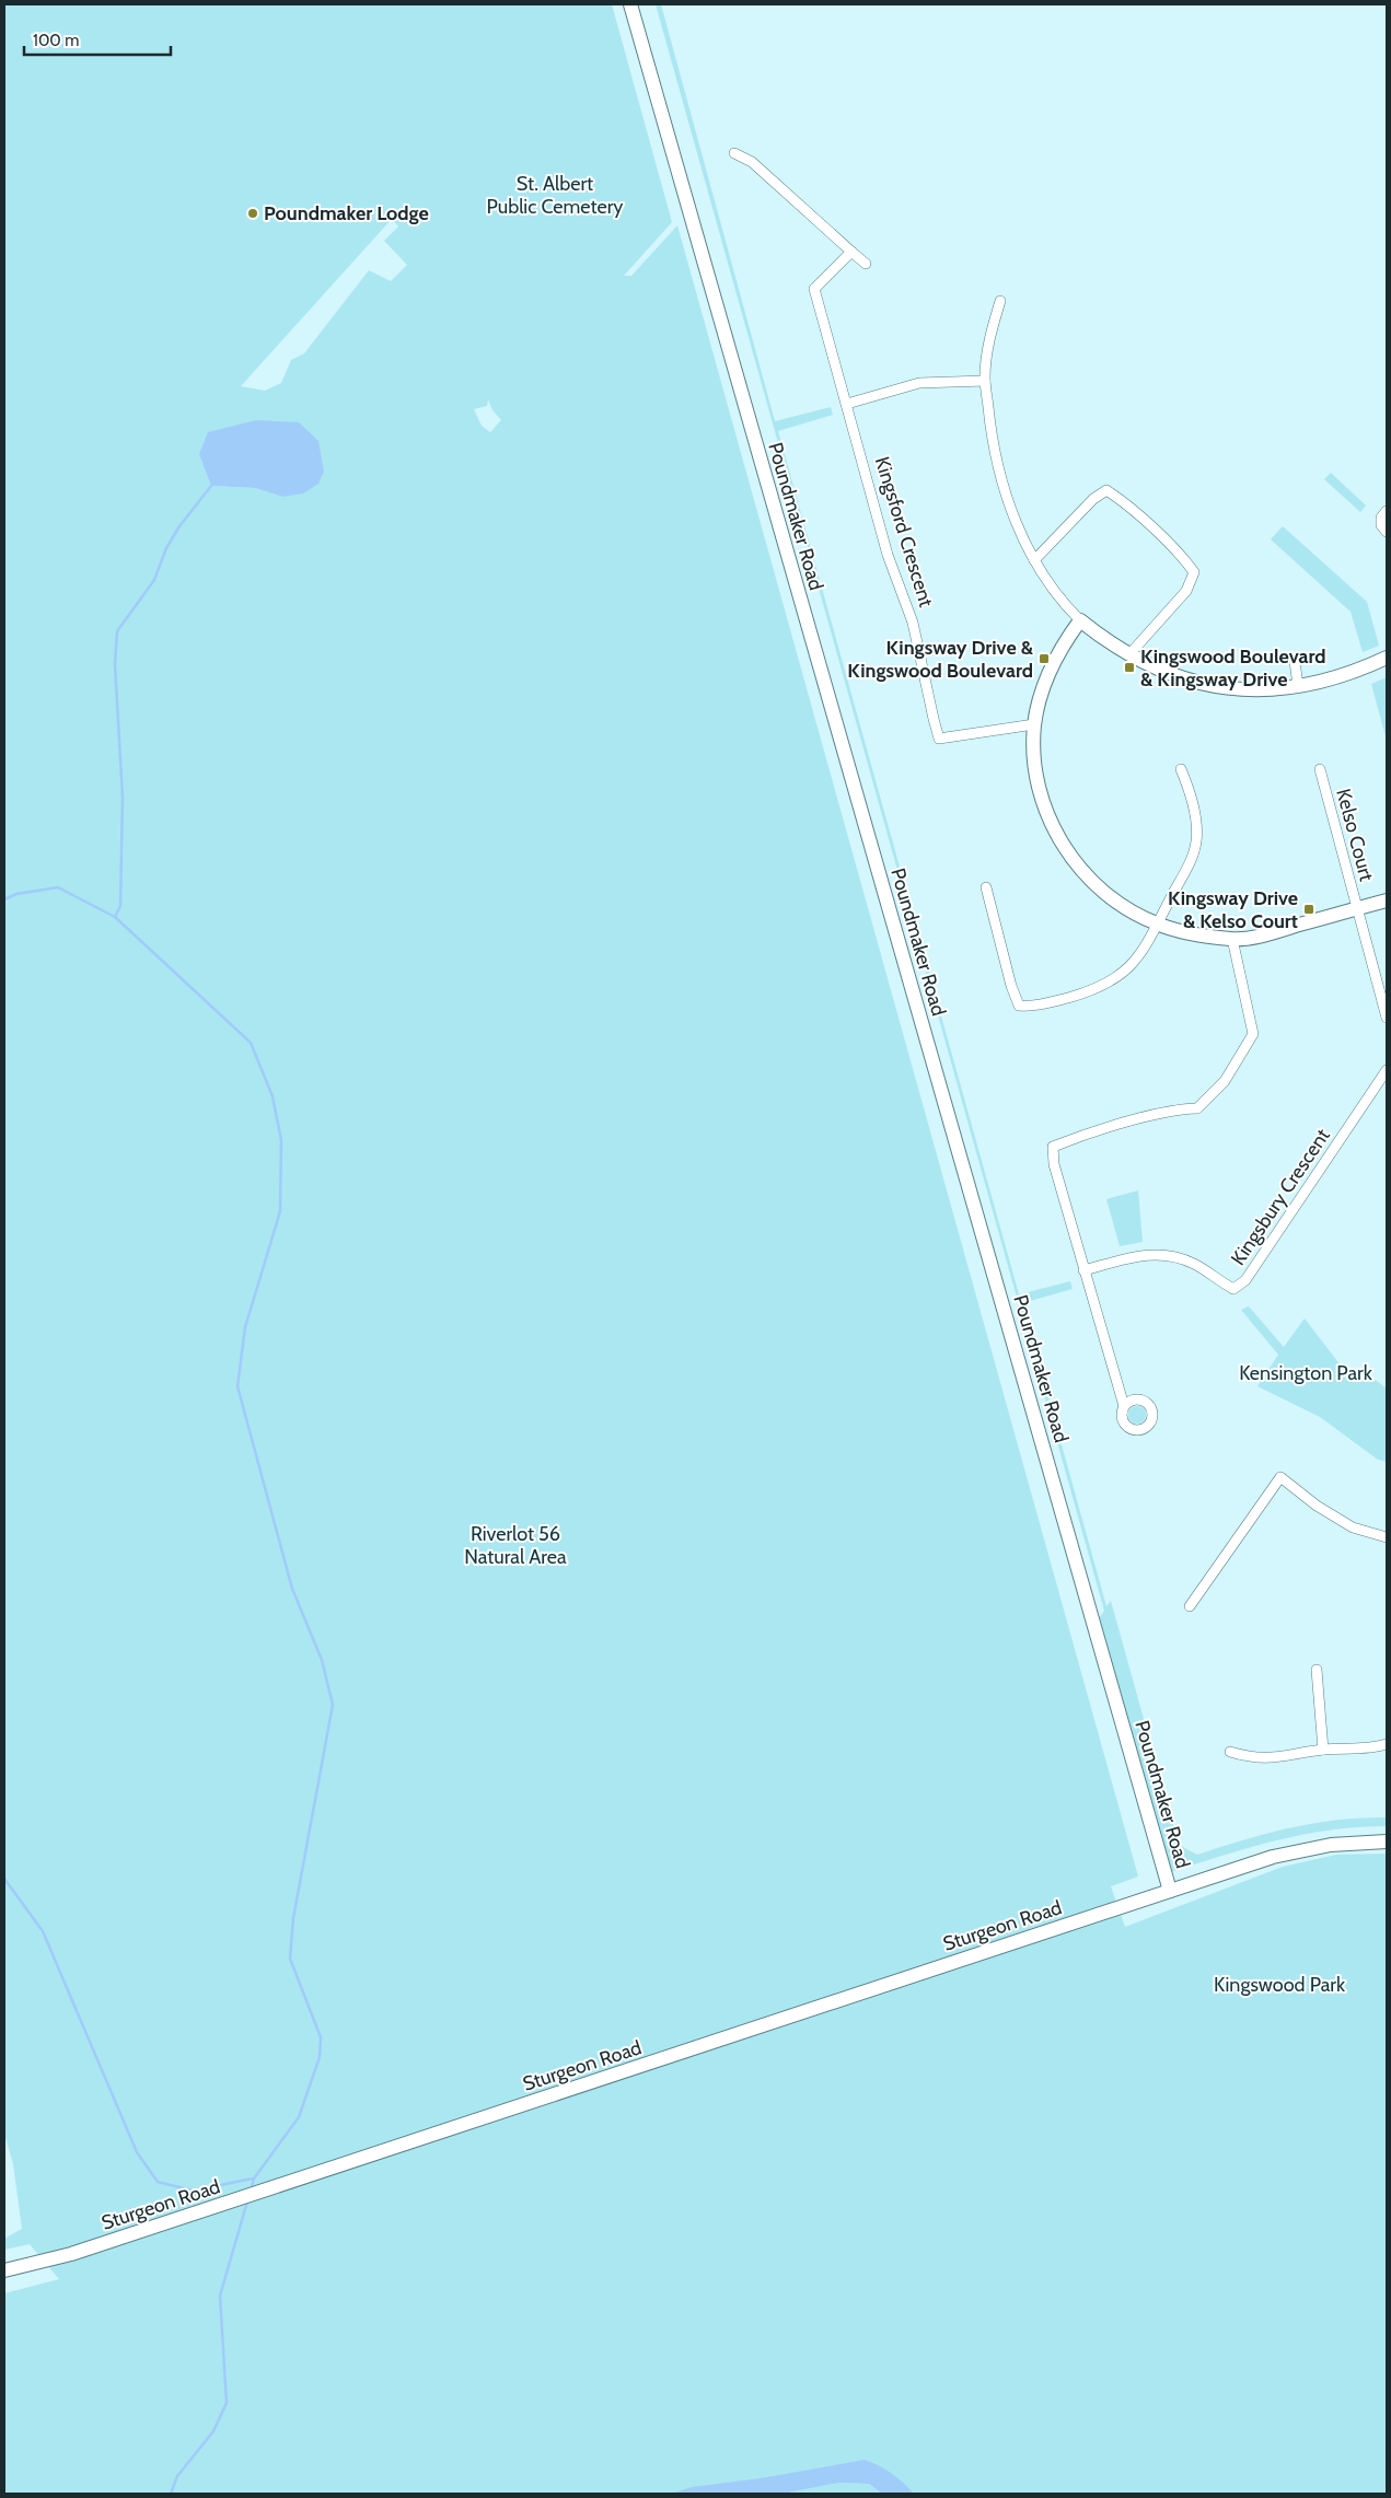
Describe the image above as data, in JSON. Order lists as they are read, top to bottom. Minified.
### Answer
{"streets":{"street":["Poundmaker Road","Kingsford Crescent","Kelso Court","Kingsbury Crescent","Sturgeon Road"]},"crossings":[["Poundmaker Road","Sturgeon Road"]],"parks":["St. Albert Public Cemetery","Kensington Park","Riverlot 56 Natural Area","Kingswood Park"],"places":{"other":["Poundmaker Lodge"],"transit":["Kingsway Drive & Kingswood Boulevard","Kingswood Boulevard & Kingsway Drive","Kingsway Drive & Kelso Court"]},"scale_bar":"100 m"}
